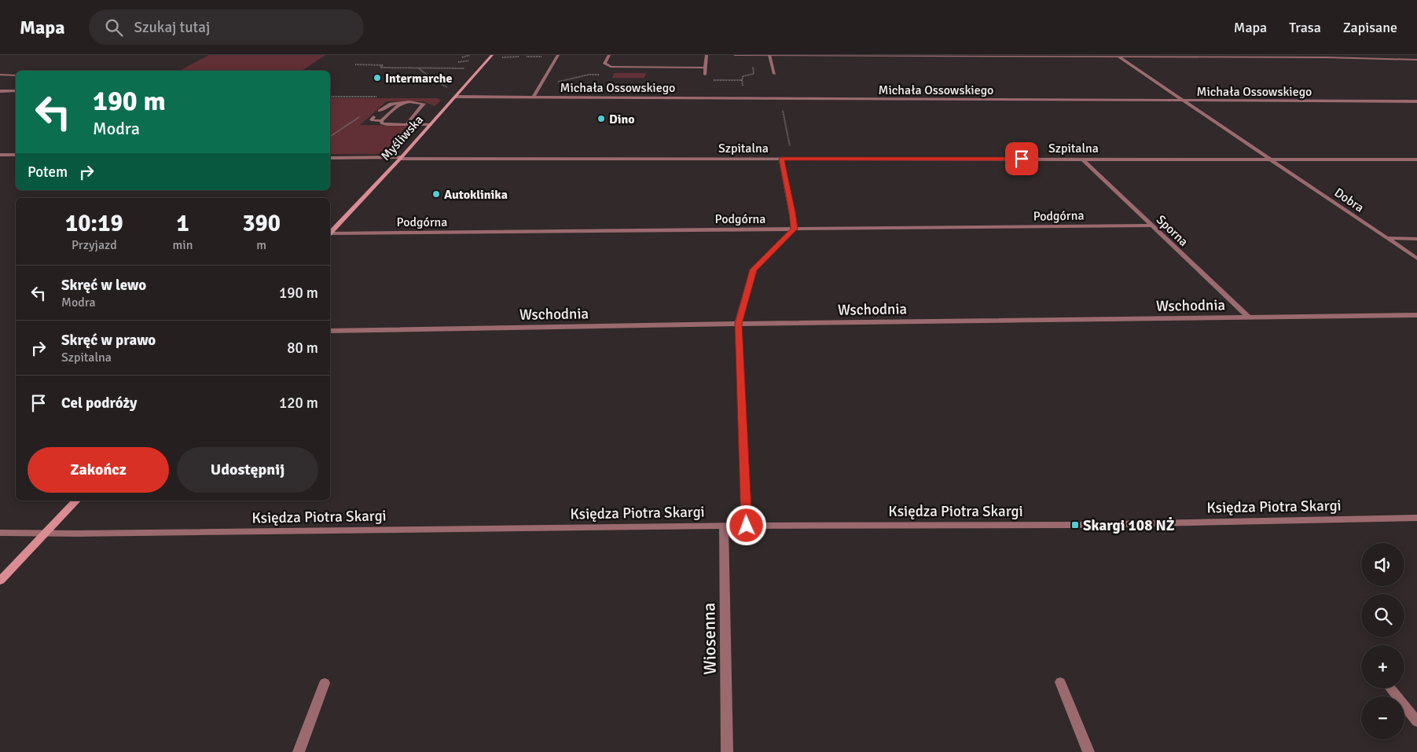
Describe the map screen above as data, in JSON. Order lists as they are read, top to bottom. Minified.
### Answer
{"streets":{"street":["Michała Ossowskiego","Myśliwska","Szpitalna","Dobra","Podgórna","Sporna","Wschodnia","Księdza Piotra Skargi","Wiosenna"]},"crossings":[["Michała Ossowskiego","Myśliwska"],["Michała Ossowskiego","Dobra"],["Myśliwska","Szpitalna"],["Szpitalna","Dobra"],["Szpitalna","Sporna"],["Podgórna","Sporna"],["Sporna","Wschodnia"],["Księdza Piotra Skargi","Wiosenna"]],"places":{"other":["Intermarche","Dino","Autoklinika"],"transit":["Skargi 108 NŻ"]},"page":{"header":"Mapa","search":"Szukaj tutaj","nav":["Mapa","Trasa","Zapisane"],"turn":["190 m","Modra"],"then":"Potem","eta":["10:19","Przyjazd","1","min","390","m"],"list":[{"name":"Skręć w lewo","note":"Modra","value":"190 m"},{"name":"Skręć w prawo","note":"Szpitalna","value":"80 m"},{"name":"Cel podróży","value":"120 m"}],"buttons":["Zakończ","Udostępnij"],"map_buttons":["+","−"]}}
